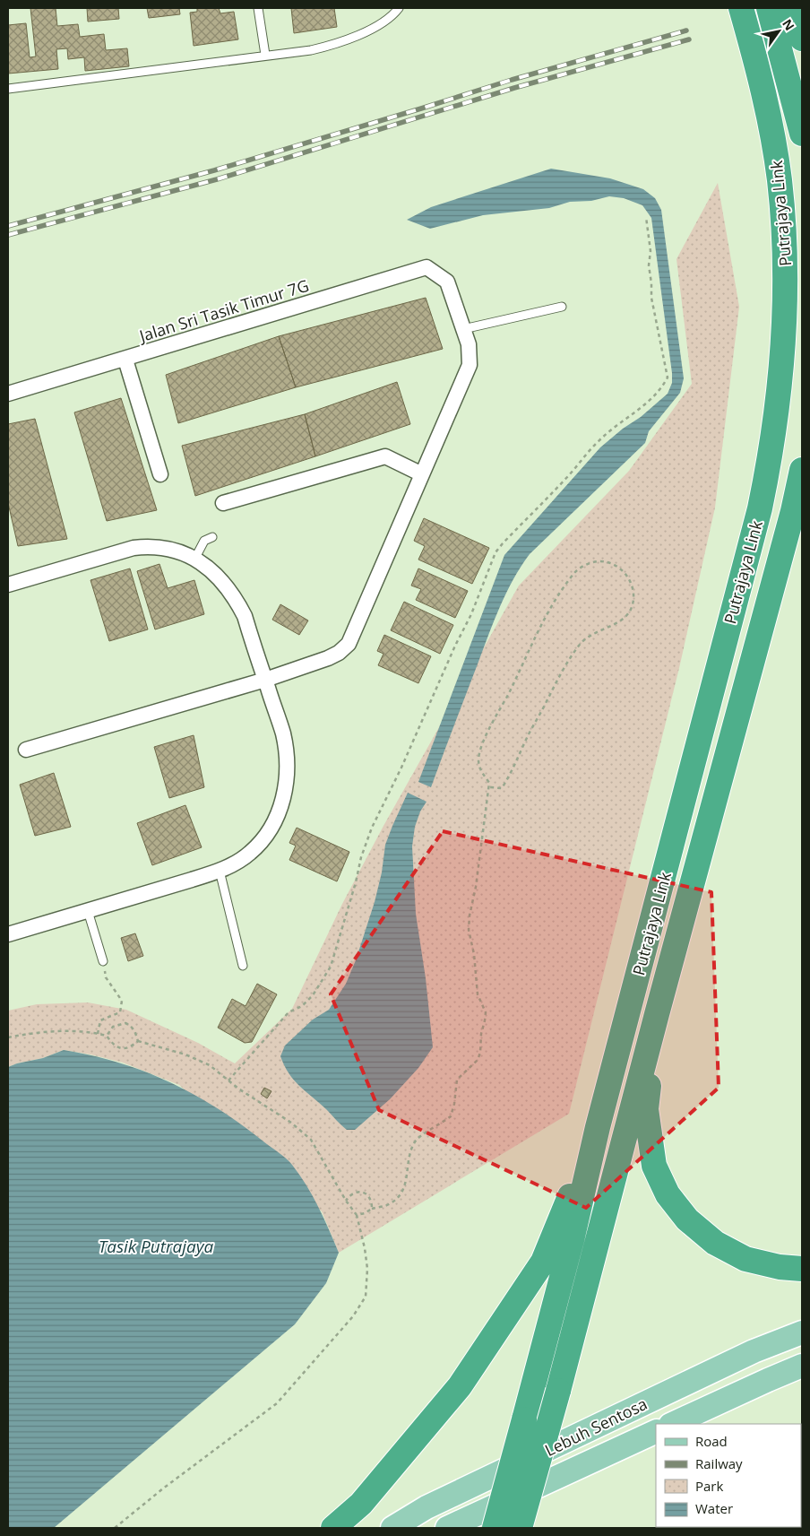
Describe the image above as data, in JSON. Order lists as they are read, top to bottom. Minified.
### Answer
{"streets":{"highway":["Putrajaya Link"],"main road":["Lebuh Sentosa"],"street":["Jalan Sri Tasik Timur 7G"]},"water":["Tasik Putrajaya"],"legend":["Road","Railway","Park","Water"],"north":"top right"}
